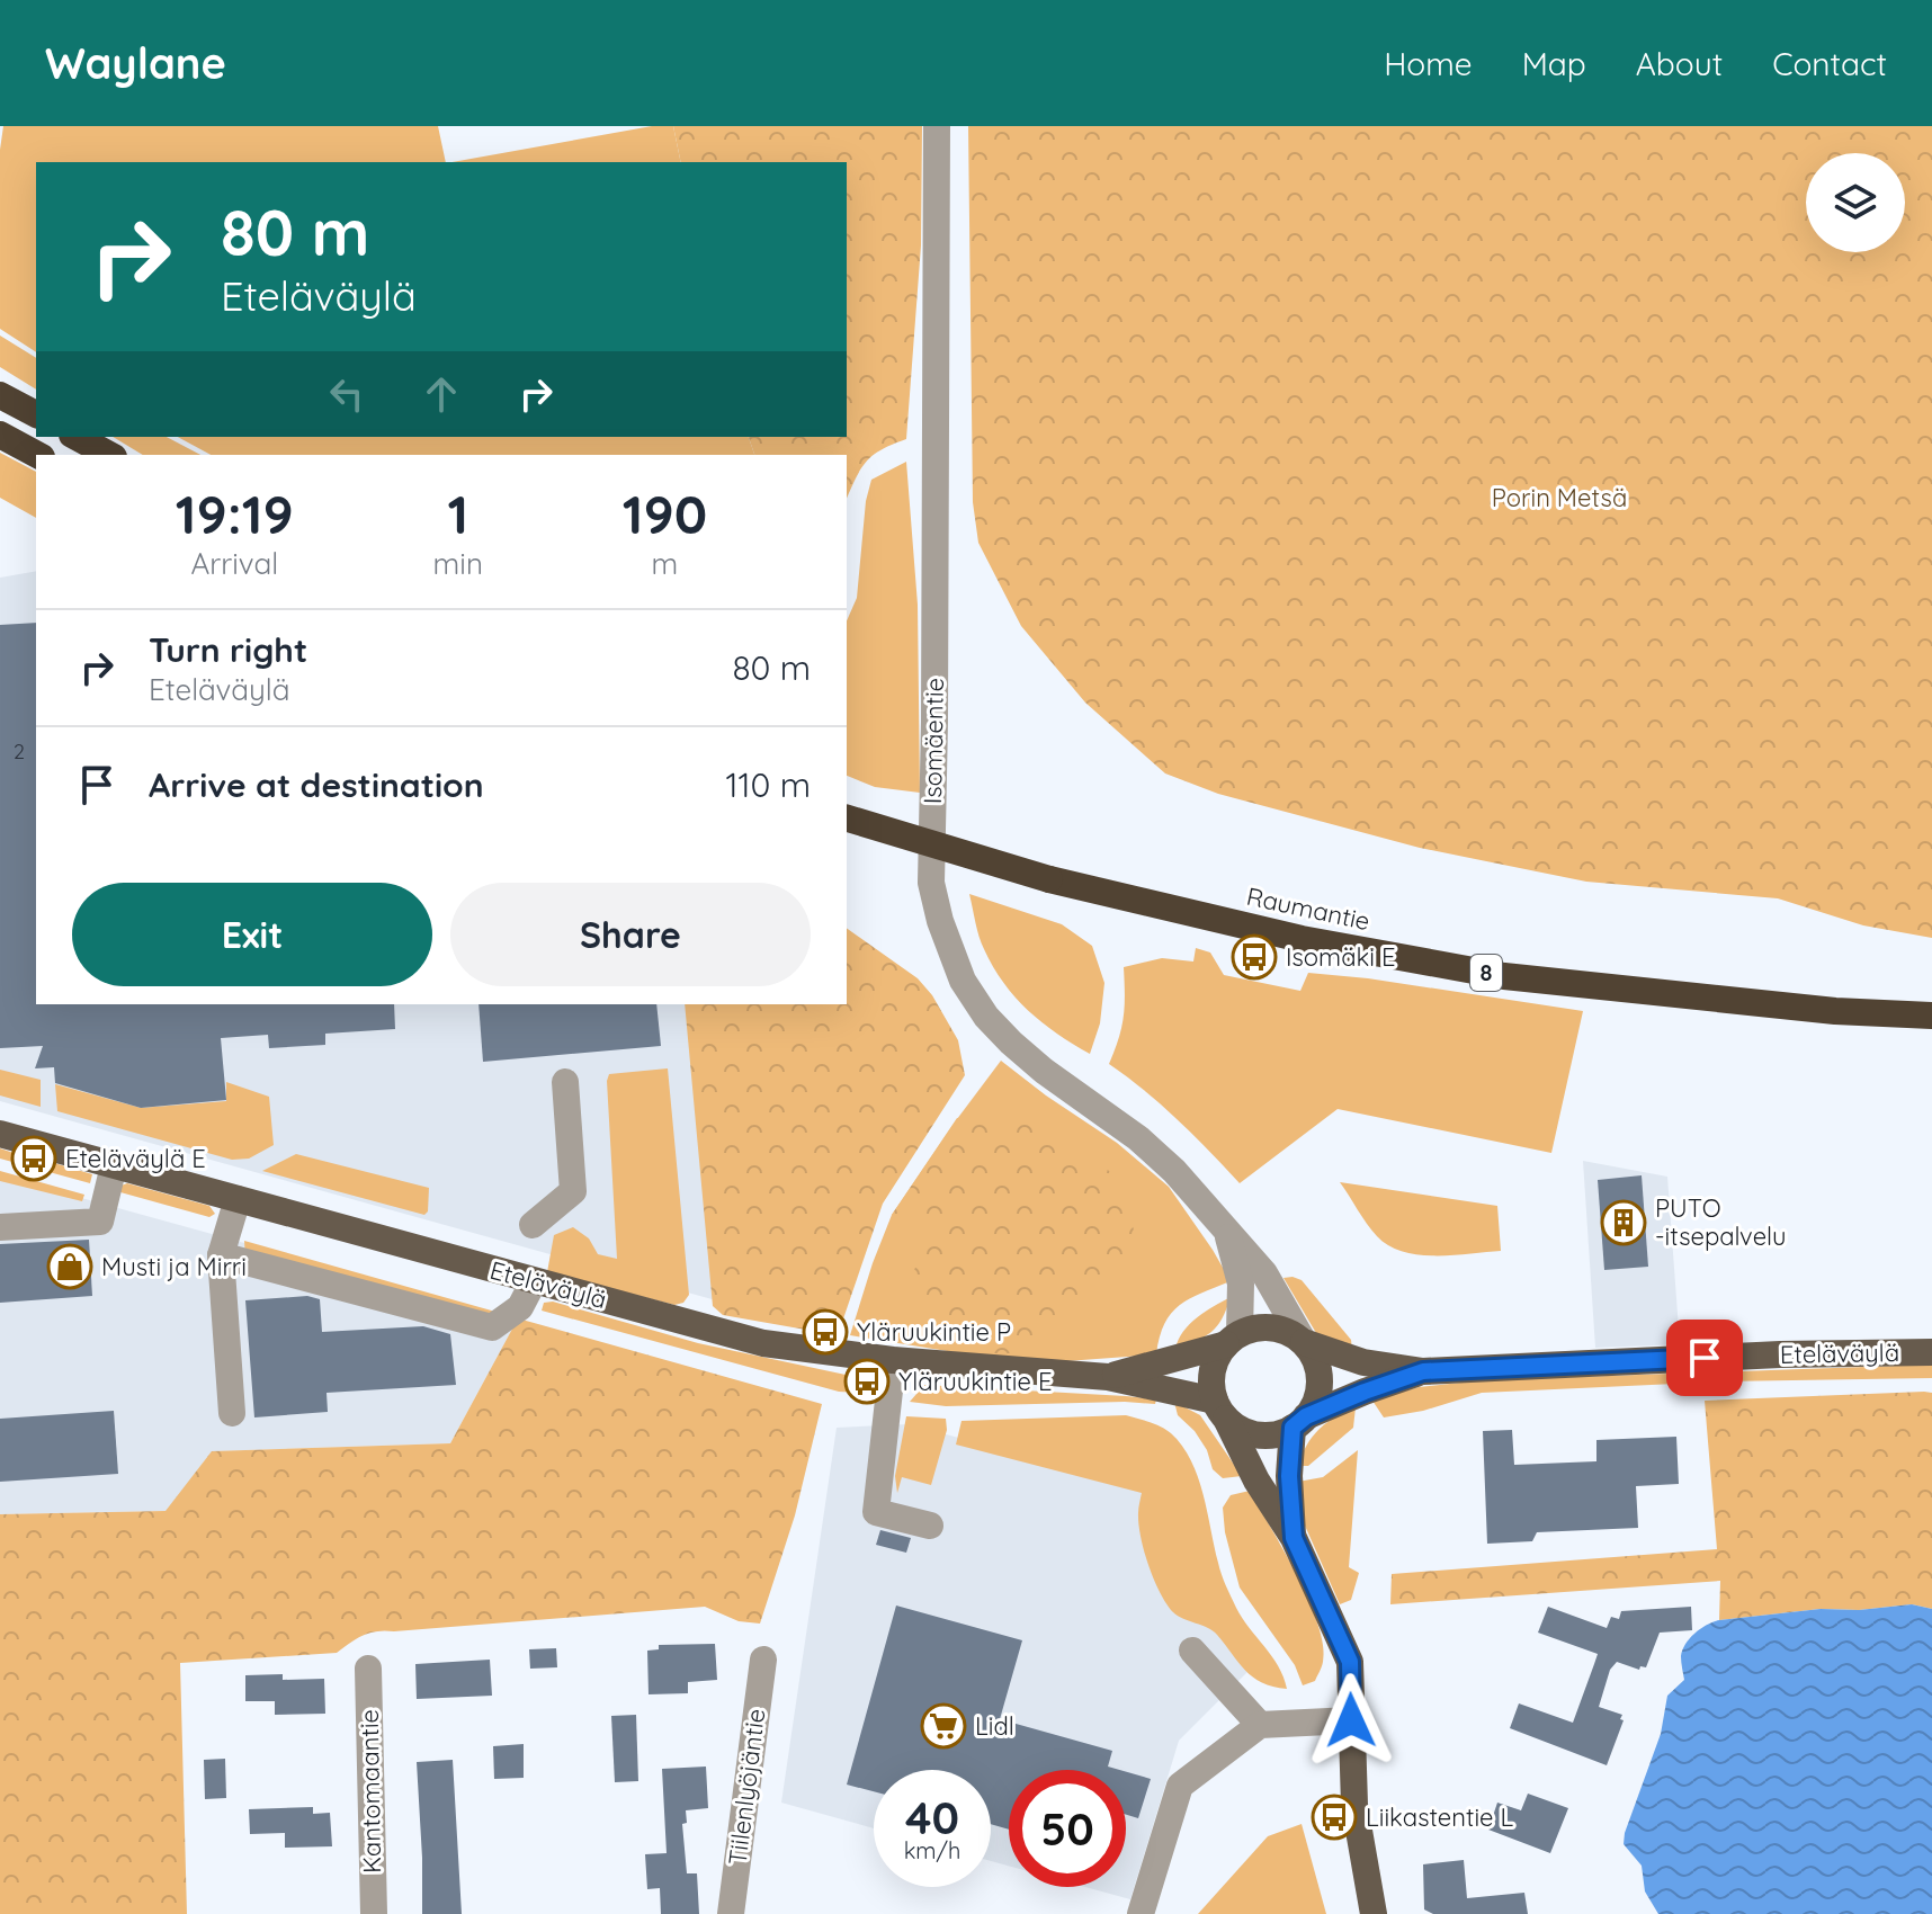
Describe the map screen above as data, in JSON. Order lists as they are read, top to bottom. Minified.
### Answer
{"streets":{"highway":["Raumantie","8"],"main road":["Eteläväylä"],"street":["Isomäentie","Tiilenlyöjäntie","Kantomaantie"]},"crossings":[["Isomäentie","Eteläväylä"]],"parks":["Porin Metsä"],"places":{"bus stop":["Isomäki E","Eteläväylä E","Yläruukintie P","Yläruukintie E","Liikastentie L"],"building":["PUTO -itsepalvelu"],"shop":["Musti ja Mirri"],"supermarket":["Lidl"]},"house_numbers":["2"],"page":{"header":"Waylane","nav":["Home","Map","About","Contact"],"turn":["80 m","Eteläväylä"],"eta":["19:19","Arrival","1","min","190","m"],"list":[{"name":"Turn right","note":"Eteläväylä","value":"80 m"},{"name":"Arrive at destination","value":"110 m"}],"buttons":["Exit","Share"],"speed":"40 km/h","limit":"50"}}
